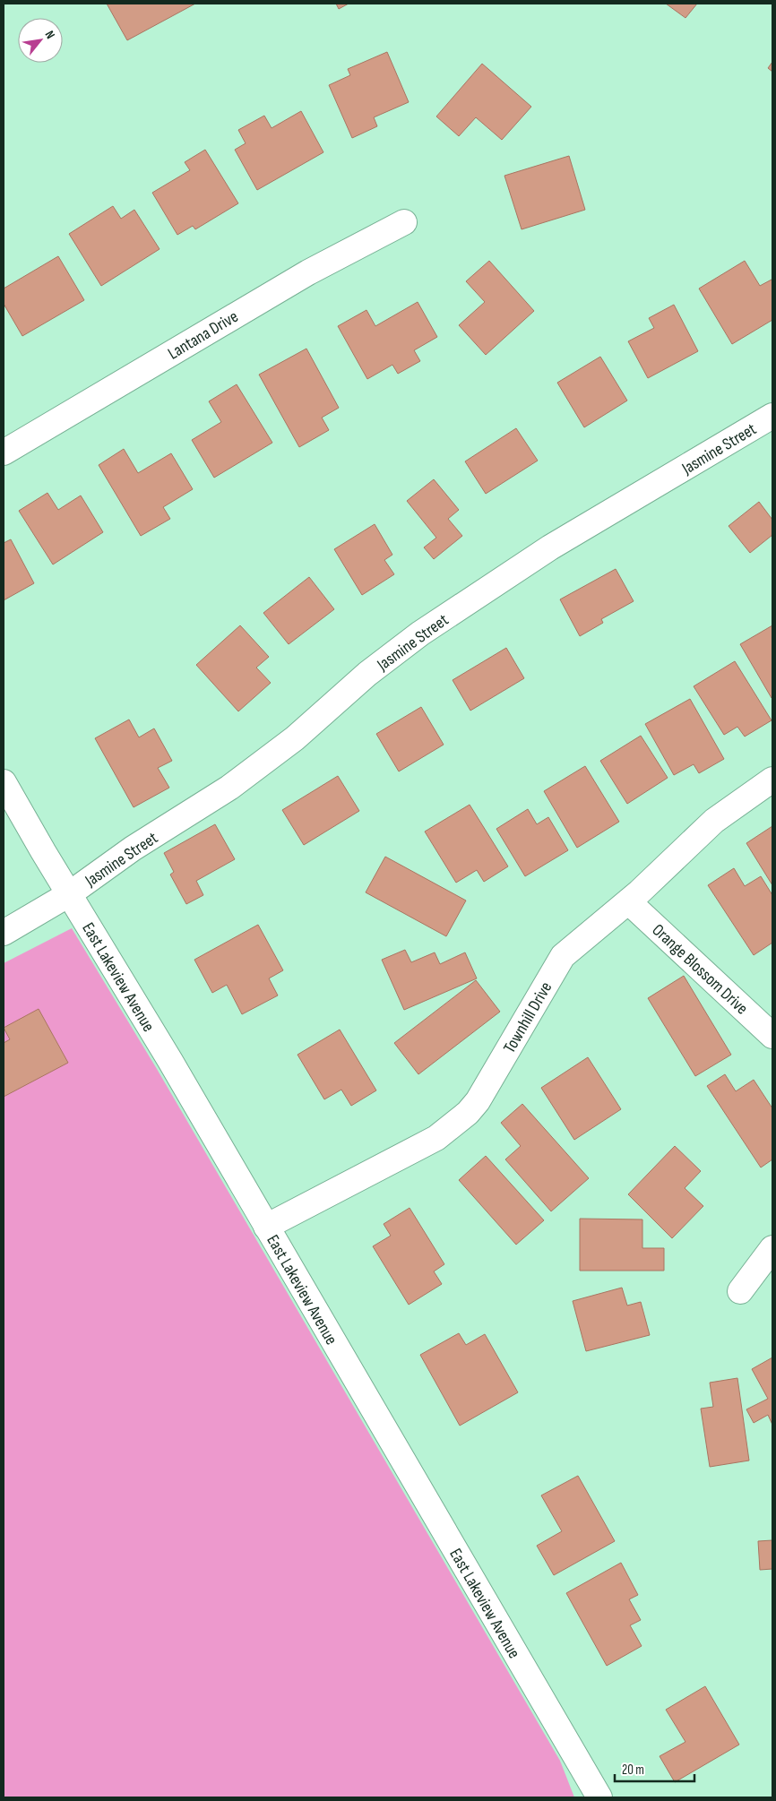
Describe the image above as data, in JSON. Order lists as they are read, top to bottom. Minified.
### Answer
{"streets":{"street":["Lantana Drive","Jasmine Street","Orange Blossom Drive","East Lakeview Avenue","Townhill Drive"]},"crossings":[["Jasmine Street","East Lakeview Avenue"],["Orange Blossom Drive","Townhill Drive"],["East Lakeview Avenue","Townhill Drive"]],"scale_bar":"20 m","north":"top right"}
